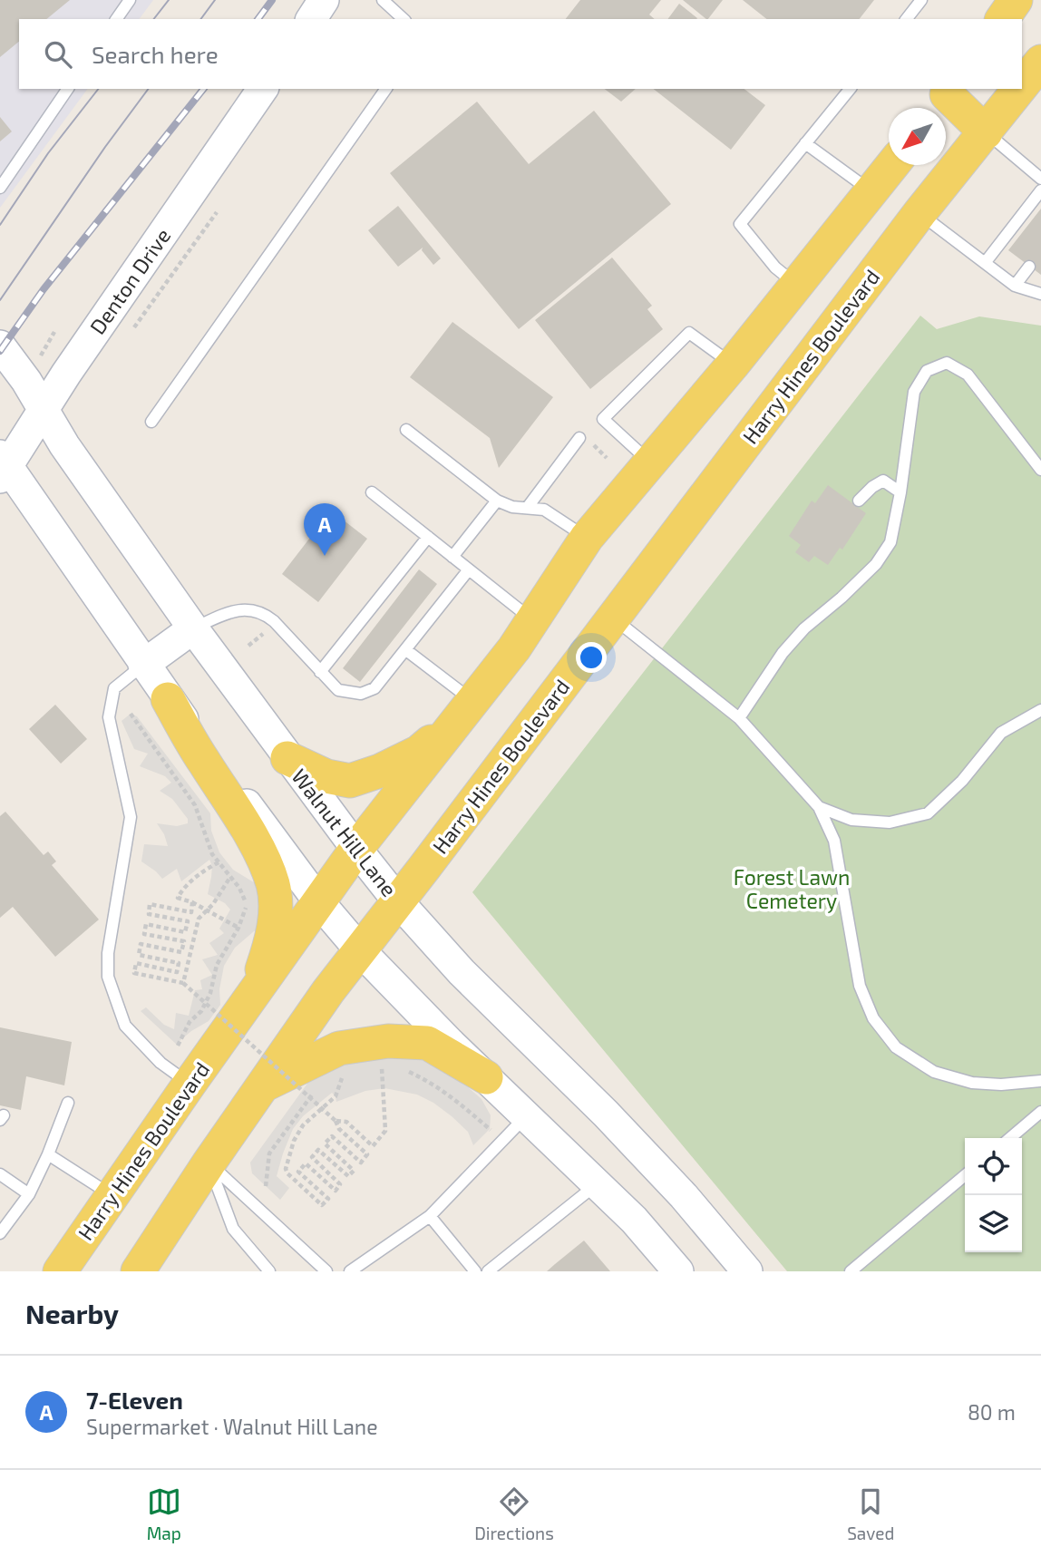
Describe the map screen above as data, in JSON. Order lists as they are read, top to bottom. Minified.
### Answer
{"streets":{"main road":["Denton Drive","Harry Hines Boulevard","Walnut Hill Lane"]},"crossings":[["Denton Drive","Walnut Hill Lane"],["Harry Hines Boulevard","Walnut Hill Lane"]],"parks":["Forest Lawn Cemetery"],"north":"bottom left","page":{"search":"Search here","pins":"A","heading":"Nearby","list":[{"mark":"A","name":"7-Eleven","note":"Supermarket · Walnut Hill Lane","value":"80 m"}],"nav":["Map","Directions","Saved"]}}
